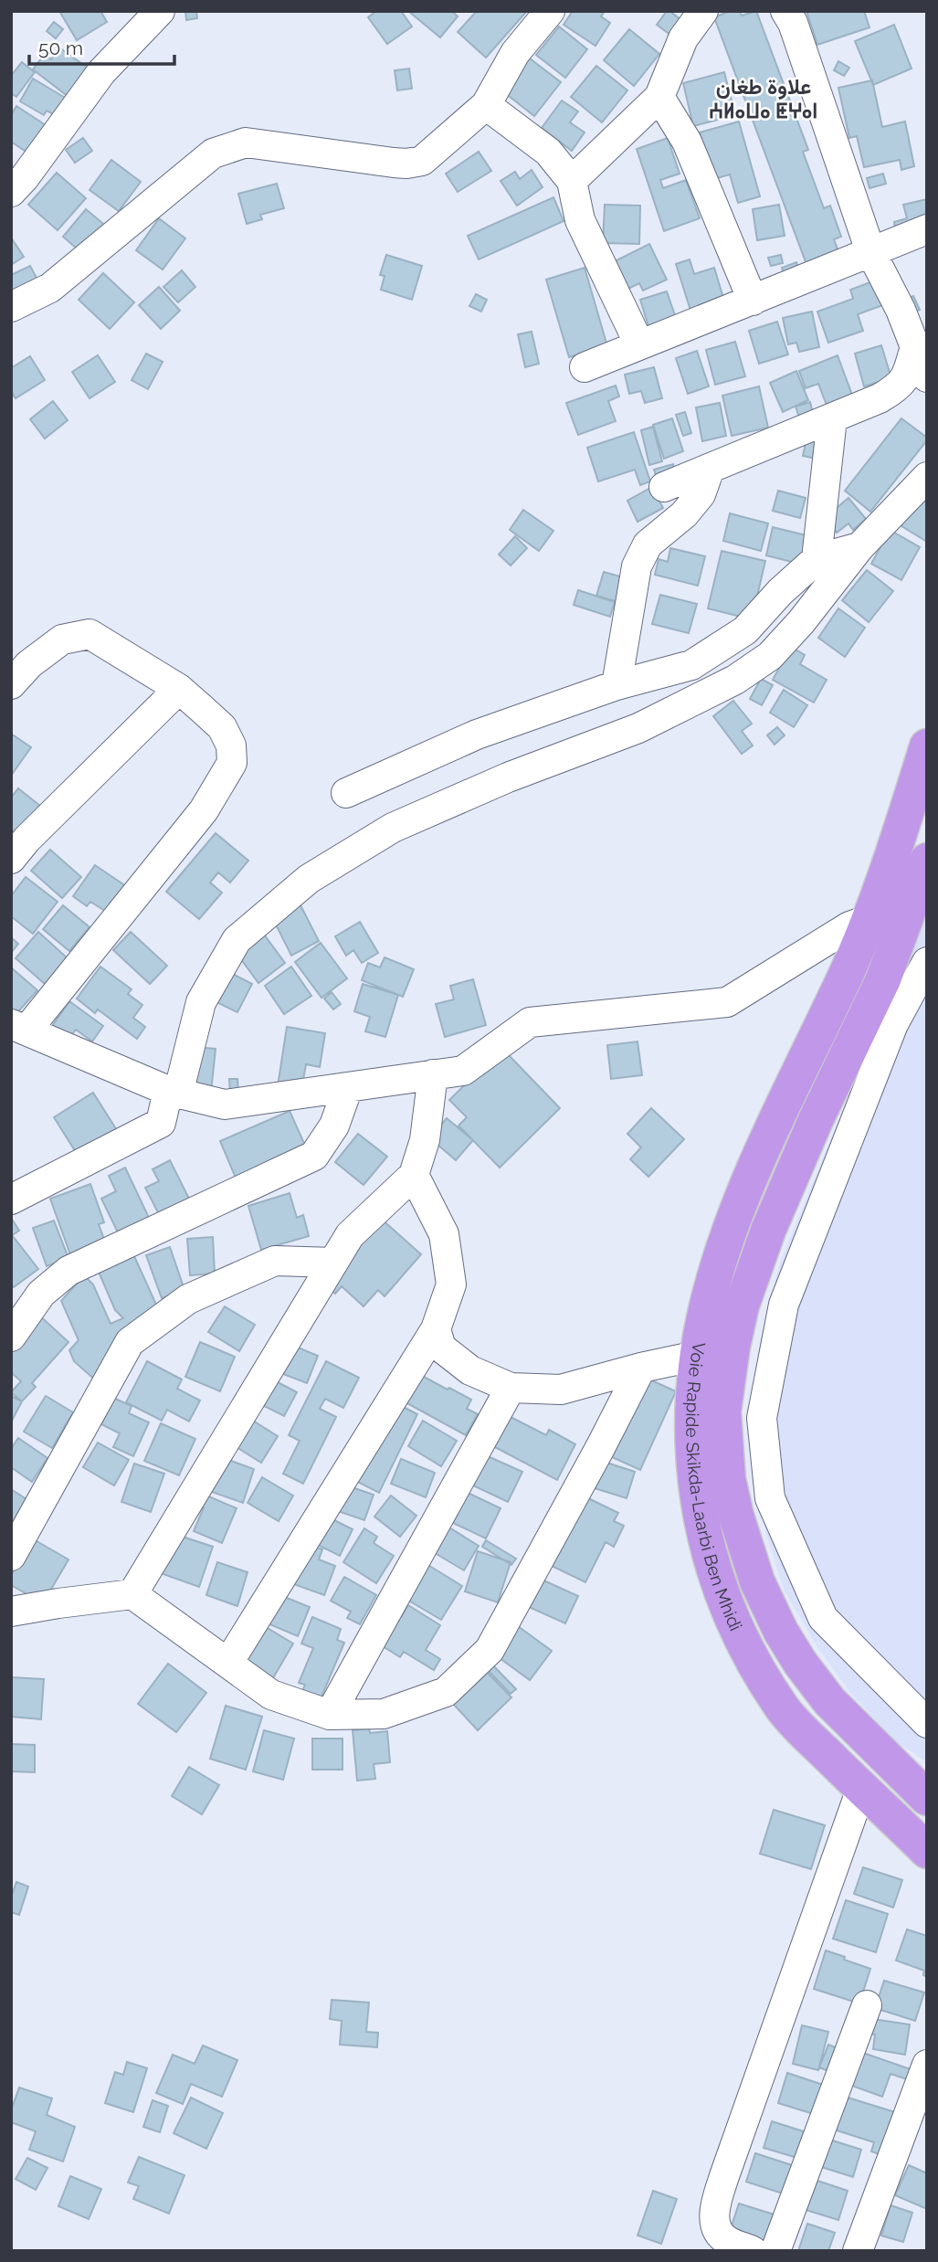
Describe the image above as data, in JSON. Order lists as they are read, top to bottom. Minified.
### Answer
{"streets":{"highway":["Voie Rapide Skikda-Laarbi Ben Mhidi"]},"districts":["علاوة طغان ⵄⵍⴰⵡⴰ ⵟⵖⴰⵏ"],"scale_bar":"50 m"}
